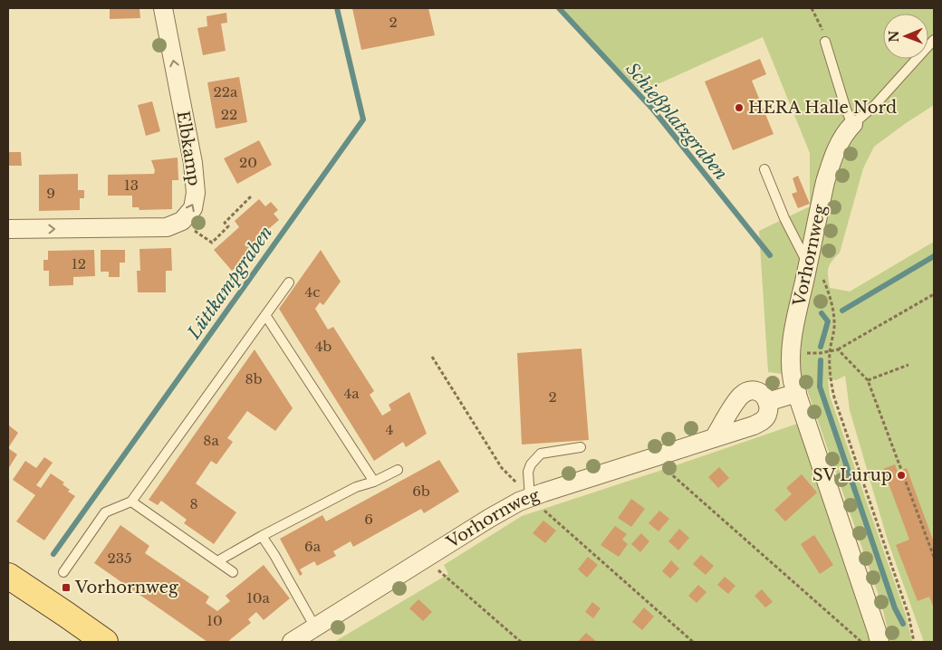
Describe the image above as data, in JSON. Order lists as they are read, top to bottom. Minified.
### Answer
{"streets":{"street":["Elbkamp","Vorhornweg"]},"water":["Schießplatzgraben","Lüttkampgraben"],"places":{"other":["HERA Halle Nord","SV Lurup"],"transit":["Vorhornweg"]},"house_numbers":["2","22a","22","20","13","9","12","4c","4b","8b","4a","2","4","8a","6b","8","6","6a","235","10a","10"],"north":"left"}
